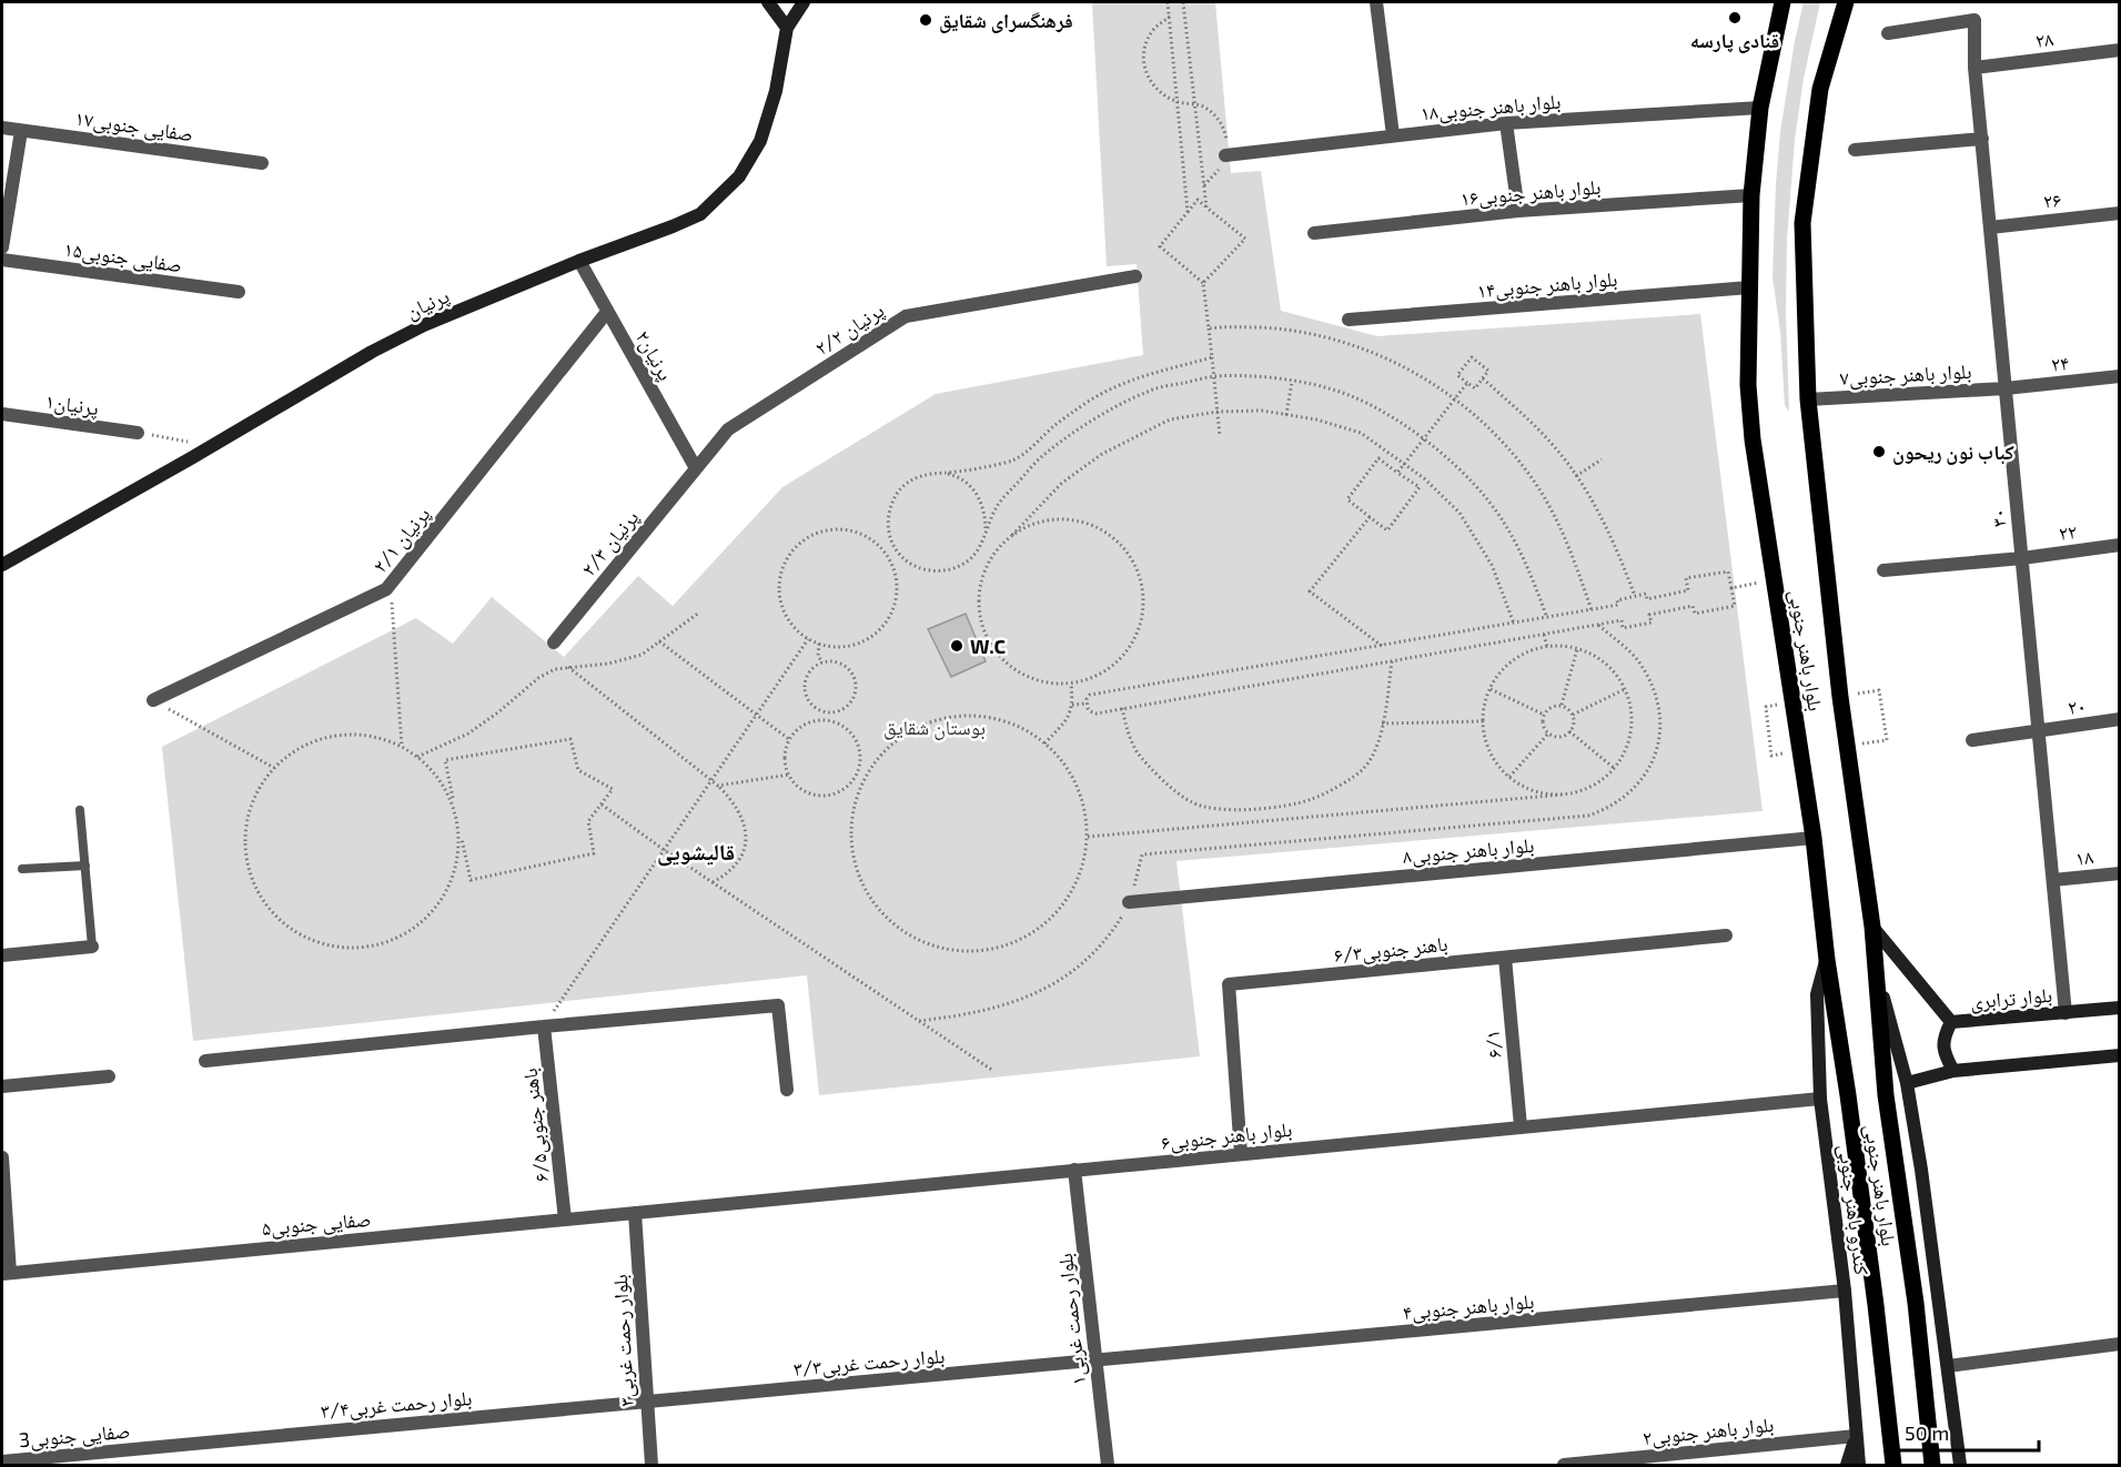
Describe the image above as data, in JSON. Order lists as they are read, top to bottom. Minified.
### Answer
{"streets":{"main road":["بلوار باهنر جنوبی"],"street":["۲۸","۱۸بلوار باهنر جنوبی","صفایی جنوبی۱۷","بلوار باهنر جنوبی۱۶","۲۶","صفایی جنوبی۱۵","بلوار باهنر جنوبی۱۴","پرنیان","پرنیان ۲/۲","پرنیان۲","۲۴","بلوار باهنر جنوبی۷","پرنیان۱","۳۰","۲۲","پرنیان ۲/۱","پرنیان ۲/۳","۲۰","۸بلوار باهنر جنوبی","۱۸","۶/۳باهنر جنوبی","بلوار ترابری","۶/۱","باهنر جنوبی۶/۵","بلوار باهنر جنوبی۶","کندرو باهنر جنوبی","صفایی جنوبی۵","بلوار باهنر جنوبی۴","بلوار رحمت غربی۱","بلوار رحمت غربی۳","بلوار رحمت غربی۳/۳","بلوار رحمت غربی۳/۴","بلوار باهنر جنوبی۲","3صفایی جنوبی"]},"crossings":[["۲۸","۳۰"],["۱۸بلوار باهنر جنوبی","بلوار باهنر جنوبی"],["بلوار باهنر جنوبی۱۶","بلوار باهنر جنوبی"],["۲۶","۳۰"],["بلوار باهنر جنوبی۱۴","بلوار باهنر جنوبی"],["پرنیان","پرنیان۲"],["پرنیان ۲/۲","پرنیان۲"],["پرنیان ۲/۲","پرنیان ۲/۳"],["پرنیان۲","پرنیان ۲/۱"],["پرنیان۲","پرنیان ۲/۳"],["۲۴","بلوار باهنر جنوبی۷"],["۲۴","۳۰"],["بلوار باهنر جنوبی۷","۳۰"],["بلوار باهنر جنوبی۷","بلوار باهنر جنوبی"],["۳۰","۲۲"],["۳۰","۲۰"],["۳۰","۱۸"],["۳۰","بلوار ترابری"],["بلوار باهنر جنوبی","۸بلوار باهنر جنوبی"],["بلوار باهنر جنوبی","بلوار ترابری"],["بلوار باهنر جنوبی","کندرو باهنر جنوبی"],["۶/۳باهنر جنوبی","۶/۱"],["۶/۳باهنر جنوبی","بلوار باهنر جنوبی۶"],["۶/۱","بلوار باهنر جنوبی۶"],["باهنر جنوبی۶/۵","صفایی جنوبی۵"],["بلوار باهنر جنوبی۶","کندرو باهنر جنوبی"],["بلوار باهنر جنوبی۶","صفایی جنوبی۵"],["بلوار باهنر جنوبی۶","بلوار رحمت غربی۱"],["بلوار باهنر جنوبی۶","بلوار رحمت غربی۳"],["کندرو باهنر جنوبی","بلوار باهنر جنوبی۴"],["کندرو باهنر جنوبی","بلوار باهنر جنوبی۲"],["صفایی جنوبی۵","بلوار رحمت غربی۳"],["بلوار باهنر جنوبی۴","بلوار رحمت غربی۱"],["بلوار باهنر جنوبی۴","بلوار رحمت غربی۳/۳"],["بلوار رحمت غربی۱","بلوار رحمت غربی۳/۳"],["بلوار رحمت غربی۳","بلوار رحمت غربی۳/۳"],["بلوار رحمت غربی۳","بلوار رحمت غربی۳/۴"],["بلوار رحمت غربی۳/۳","بلوار رحمت غربی۳/۴"],["بلوار رحمت غربی۳/۴","3صفایی جنوبی"]],"districts":["قالیشویی"],"parks":["بوستان شقایق"],"places":["قنادی پارسه","فرهنگسرای شقایق","کباب نون ریحون","W.C"],"scale_bar":"50 m"}
